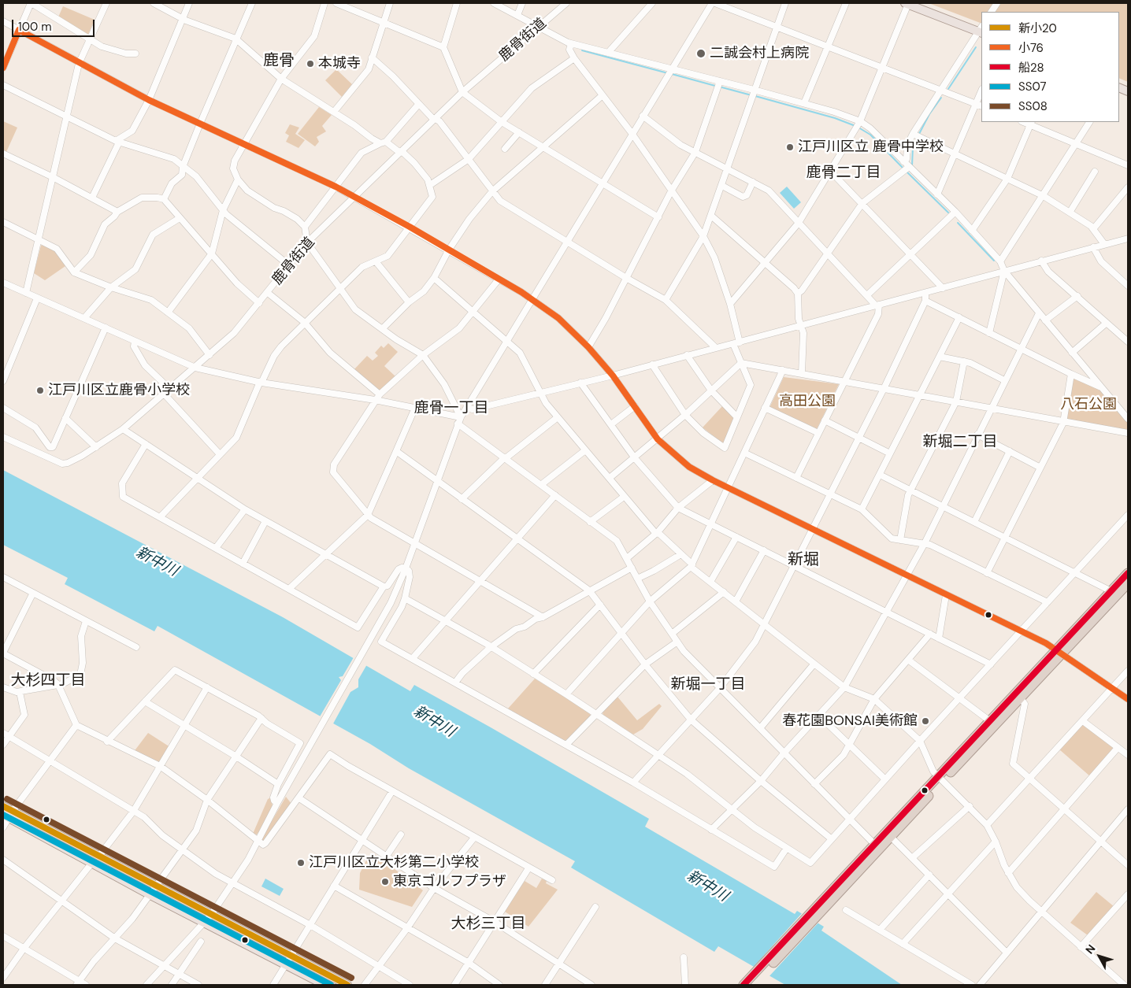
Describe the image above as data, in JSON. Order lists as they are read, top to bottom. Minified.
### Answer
{"streets":{"street":["鹿骨街道"]},"districts":["鹿骨","鹿骨二丁目","鹿骨一丁目","新堀二丁目","新堀","大杉四丁目","新堀一丁目","大杉三丁目"],"water":["新中川"],"parks":["高田公園","八石公園"],"places":["二誠会村上病院","本城寺","江戸川区立 鹿骨中学校","江戸川区立鹿骨小学校","春花園BONSAI美術館","江戸川区立大杉第二小学校","東京ゴルフプラザ"],"lines":["transit line 小76","transit line 船28","transit line SS08","transit line 新小20","transit line SS07"],"legend":["新小20","小76","船28","SS07","SS08"],"scale_bar":"100 m","north":"top left"}
